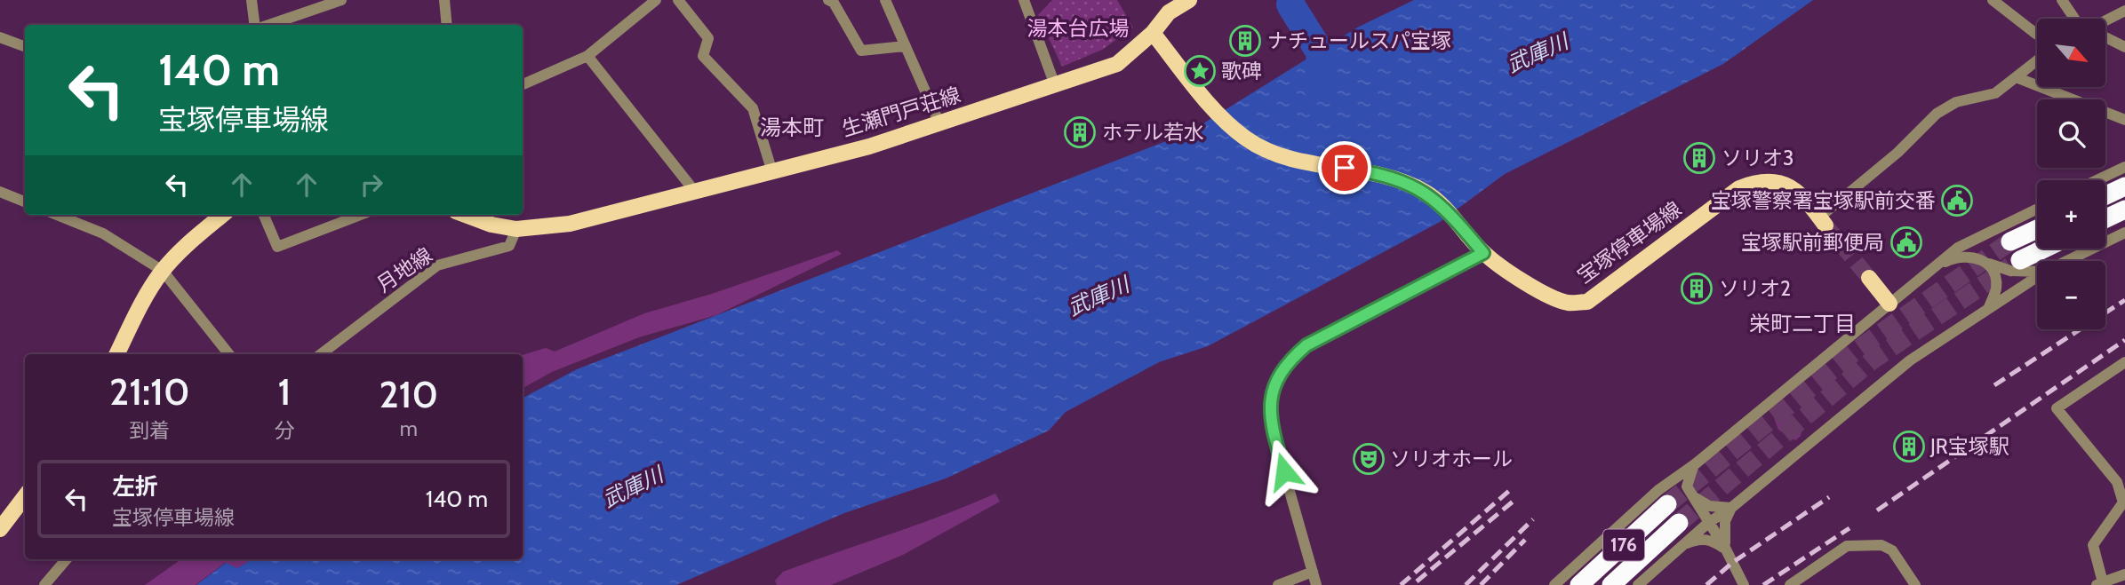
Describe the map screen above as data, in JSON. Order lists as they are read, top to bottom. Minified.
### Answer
{"streets":{"highway":["176"],"main road":["生瀬門戸荘線","宝塚停車場線"],"street":["月地線"]},"crossings":[["生瀬門戸荘線","宝塚停車場線"],["生瀬門戸荘線","月地線"]],"districts":["湯本町","栄町二丁目"],"water":["武庫川"],"parks":["湯本台広場"],"places":{"building":["ナチュールスパ宝塚","ホテル若水","ソリオ3","ソリオ2","JR宝塚駅"],"place":["歌碑"],"public building":["宝塚警察署宝塚駅前交番","宝塚駅前郵便局"],"theatre":["ソリオホール"]},"north":"bottom right","page":{"map_buttons":["+","−"],"turn":["140 m","宝塚停車場線"],"eta":["21:10","到着","1","分","210","m"],"list":[{"name":"左折","note":"宝塚停車場線","value":"140 m"}]}}
